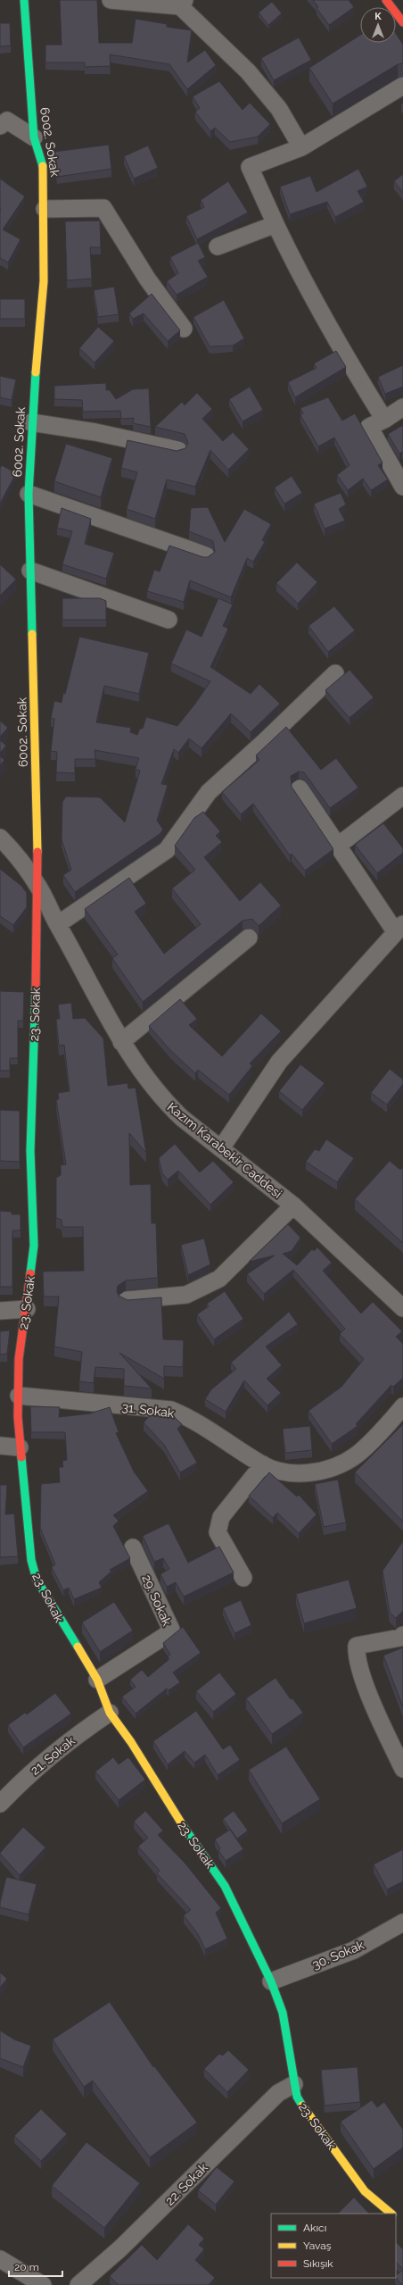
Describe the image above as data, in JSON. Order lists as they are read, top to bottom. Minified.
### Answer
{"streets":{"street":["6002. Sokak","23. Sokak","Kazım Karabekir Caddesi","31. Sokak","29. Sokak","21. Sokak","30. Sokak","22. Sokak"]},"crossings":[["6002. Sokak","23. Sokak"],["6002. Sokak","Kazım Karabekir Caddesi"],["23. Sokak","Kazım Karabekir Caddesi"],["23. Sokak","31. Sokak"],["23. Sokak","29. Sokak"],["23. Sokak","21. Sokak"],["23. Sokak","30. Sokak"],["23. Sokak","22. Sokak"]],"legend":["Akıcı","Yavaş","Sıkışık"],"scale_bar":"20 m","north":"top"}
